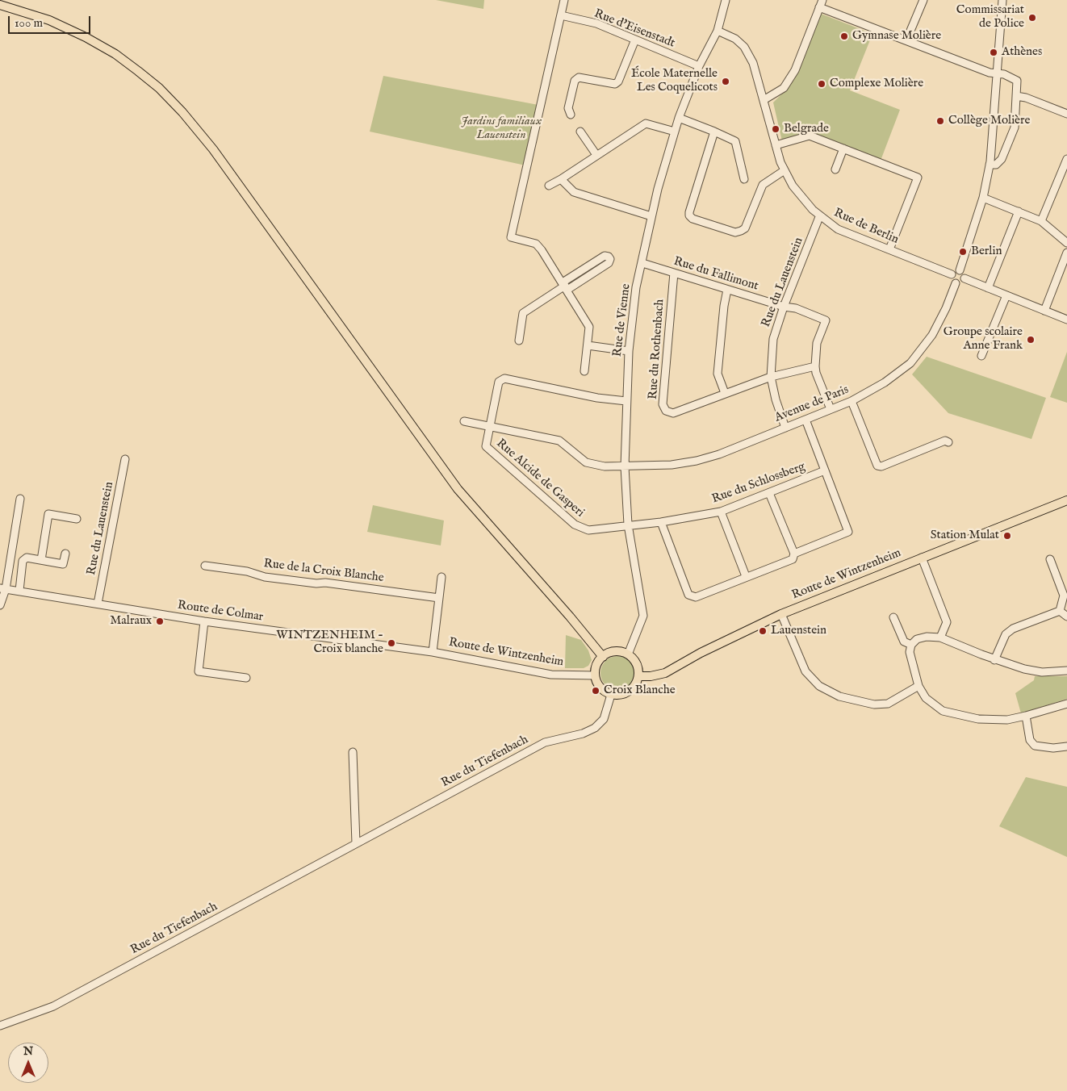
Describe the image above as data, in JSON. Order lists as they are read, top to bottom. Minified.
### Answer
{"streets":{"main road":["Route de Wintzenheim"],"street":["Rue d'Eisenstadt","Rue de Berlin","Rue du Fallimont","Rue du Lauenstein","Rue de Vienne","Rue du Rothenbach","Avenue de Paris","Rue Alcide de Gasperi","Rue du Schlossberg","Rue de la Croix Blanche","Route de Colmar","Rue du Tiefenbach"]},"crossings":[["Rue d'Eisenstadt","Rue de Vienne"],["Rue de Berlin","Rue du Lauenstein"],["Rue de Berlin","Rue de Vienne"],["Rue de Berlin","Avenue de Paris"],["Rue du Fallimont","Rue du Lauenstein"],["Rue du Fallimont","Rue de Vienne"],["Rue du Fallimont","Rue du Rothenbach"],["Rue du Lauenstein","Rue du Rothenbach"],["Rue du Lauenstein","Avenue de Paris"],["Rue du Lauenstein","Route de Colmar"],["Rue de Vienne","Avenue de Paris"],["Rue de Vienne","Rue Alcide de Gasperi"],["Rue de Vienne","Rue du Schlossberg"],["Rue de Vienne","Route de Wintzenheim"],["Rue de Vienne","Rue du Tiefenbach"],["Avenue de Paris","Rue Alcide de Gasperi"],["Rue Alcide de Gasperi","Rue du Schlossberg"],["Route de Wintzenheim","Route de Colmar"],["Route de Wintzenheim","Rue du Tiefenbach"]],"parks":["Jardins familiaux Lauenstein"],"places":["Commissariat de Police","Gymnase Molière","Athènes","École Maternelle Les Coquelicots","Complexe Molière","Collège Molière","Belgrade","Berlin","Groupe scolaire Anne Frank","Station Mulat","Malraux","Lauenstein","WINTZENHEIM - Croix blanche","Croix Blanche"],"scale_bar":"100 m","north":"top"}
